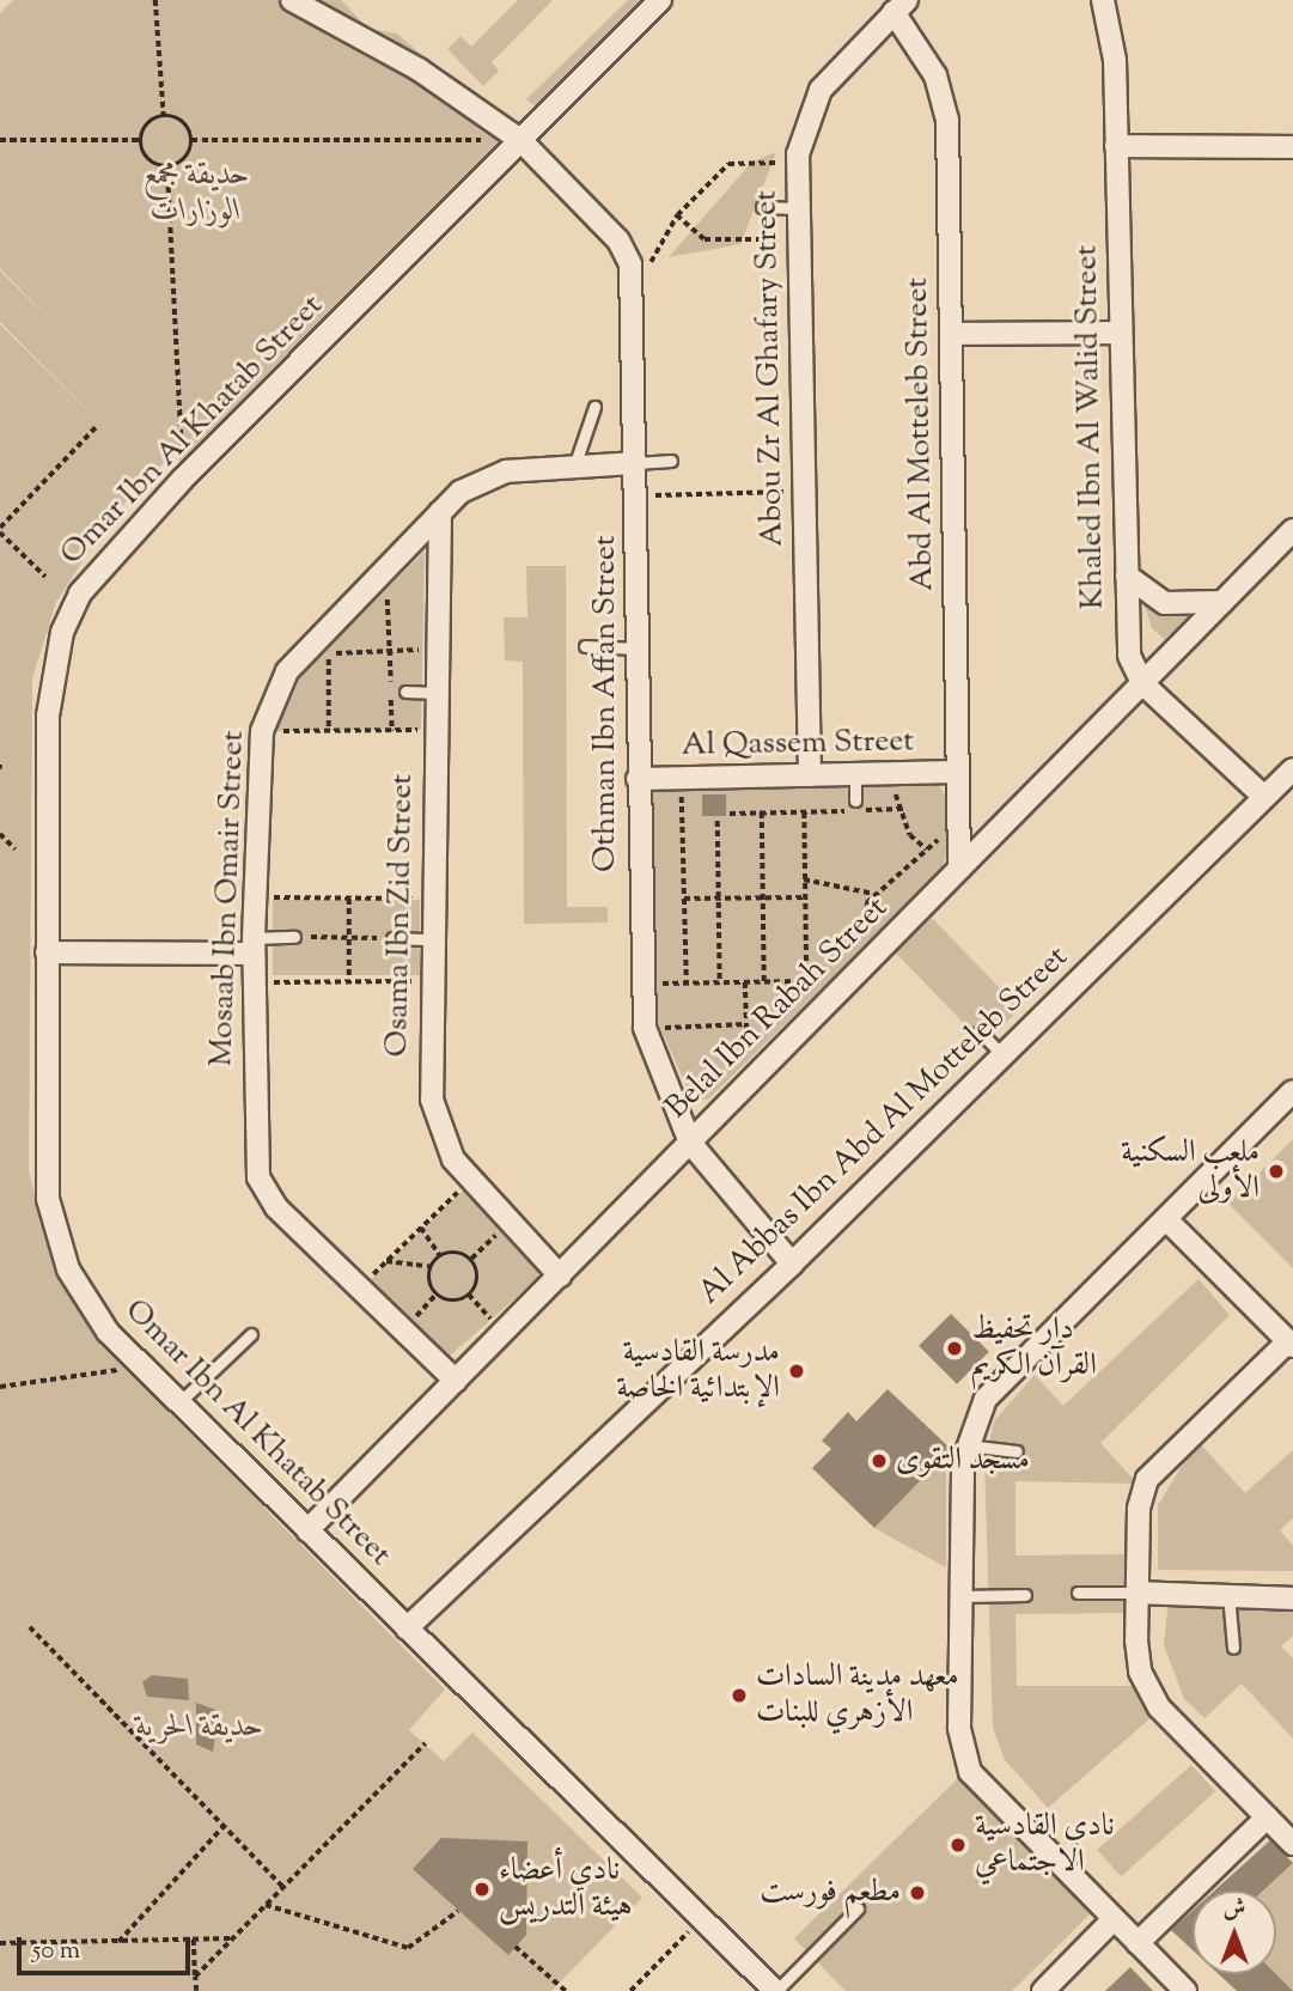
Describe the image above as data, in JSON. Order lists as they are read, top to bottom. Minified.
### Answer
{"streets":{"street":["Abou Zr Al Ghafary Street","Khaled Ibn Al Walid Street","Omar Ibn Al Khatab Street","Abd Al Motteleb Street","Othman Ibn Affan Street","Al Qassem Street","Mosaab Ibn Omair Street","Osama Ibn Zid Street","Belal Ibn Rabah Street","Al Abbas Ibn Abd Al Motteleb Street"]},"crossings":[["Abou Zr Al Ghafary Street","Abd Al Motteleb Street"],["Abou Zr Al Ghafary Street","Al Qassem Street"],["Khaled Ibn Al Walid Street","Belal Ibn Rabah Street"],["Khaled Ibn Al Walid Street","Al Abbas Ibn Abd Al Motteleb Street"],["Omar Ibn Al Khatab Street","Othman Ibn Affan Street"],["Omar Ibn Al Khatab Street","Belal Ibn Rabah Street"],["Omar Ibn Al Khatab Street","Al Abbas Ibn Abd Al Motteleb Street"],["Abd Al Motteleb Street","Al Qassem Street"],["Abd Al Motteleb Street","Belal Ibn Rabah Street"],["Othman Ibn Affan Street","Al Qassem Street"],["Othman Ibn Affan Street","Mosaab Ibn Omair Street"],["Othman Ibn Affan Street","Belal Ibn Rabah Street"],["Othman Ibn Affan Street","Al Abbas Ibn Abd Al Motteleb Street"],["Mosaab Ibn Omair Street","Osama Ibn Zid Street"],["Mosaab Ibn Omair Street","Belal Ibn Rabah Street"],["Osama Ibn Zid Street","Belal Ibn Rabah Street"]],"parks":["حديقة مجمع الوزارات","حديقة الحرية"],"places":["ملعب السكنية الأولى","دار تحفيظ القرآن الكريم","مدرسة القادسية الإبتدائية الخاصة","مسجد التقوى","معهد مدينة السادات الأزهري للبنات","نادي القادسية الاجتماعي","نادي أعضاء هيئة التدريس","مطعم فورست"],"scale_bar":"50 m","north":"top"}
